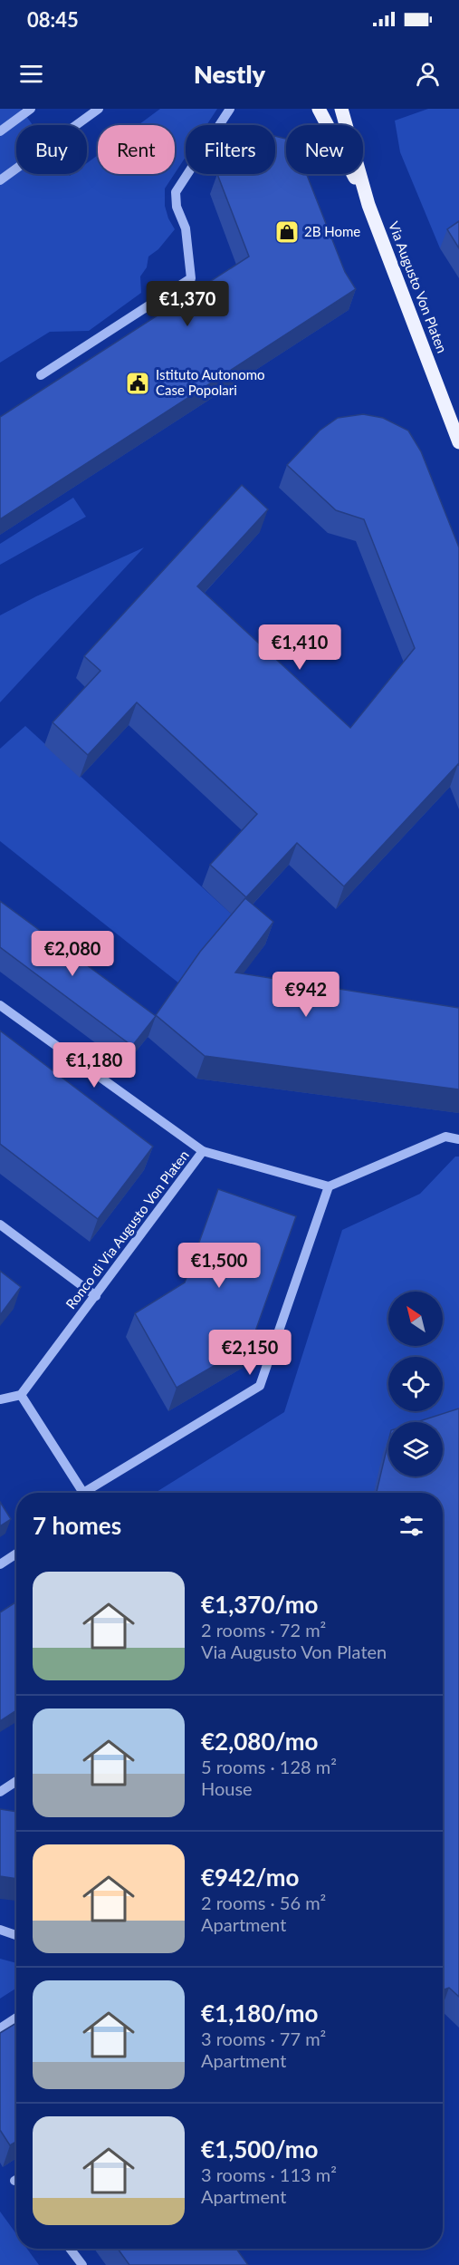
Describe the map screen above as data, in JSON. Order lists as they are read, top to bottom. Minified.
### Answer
{"streets":{"main road":["Via Augusto Von Platen"],"street":["Ronco di Via Augusto Von Platen"]},"places":{"shop":["2B Home"],"public building":["Istituto Autonomo Case Popolari"]},"north":"top left","page":{"status":"08:45","header":"Nestly","chip":["Buy","Rent","Filters","New"],"price":["€1,370","€1,410","€2,080","€942","€1,180","€1,500","€2,150"],"heading":"7 homes","list":[{"name":"€1,370/mo","note":"2 rooms · 72 m² · Via Augusto Von Platen"},{"name":"€2,080/mo","note":"5 rooms · 128 m² · House"},{"name":"€942/mo","note":"2 rooms · 56 m² · Apartment"},{"name":"€1,180/mo","note":"3 rooms · 77 m² · Apartment"},{"name":"€1,500/mo","note":"3 rooms · 113 m² · Apartment"}]}}
